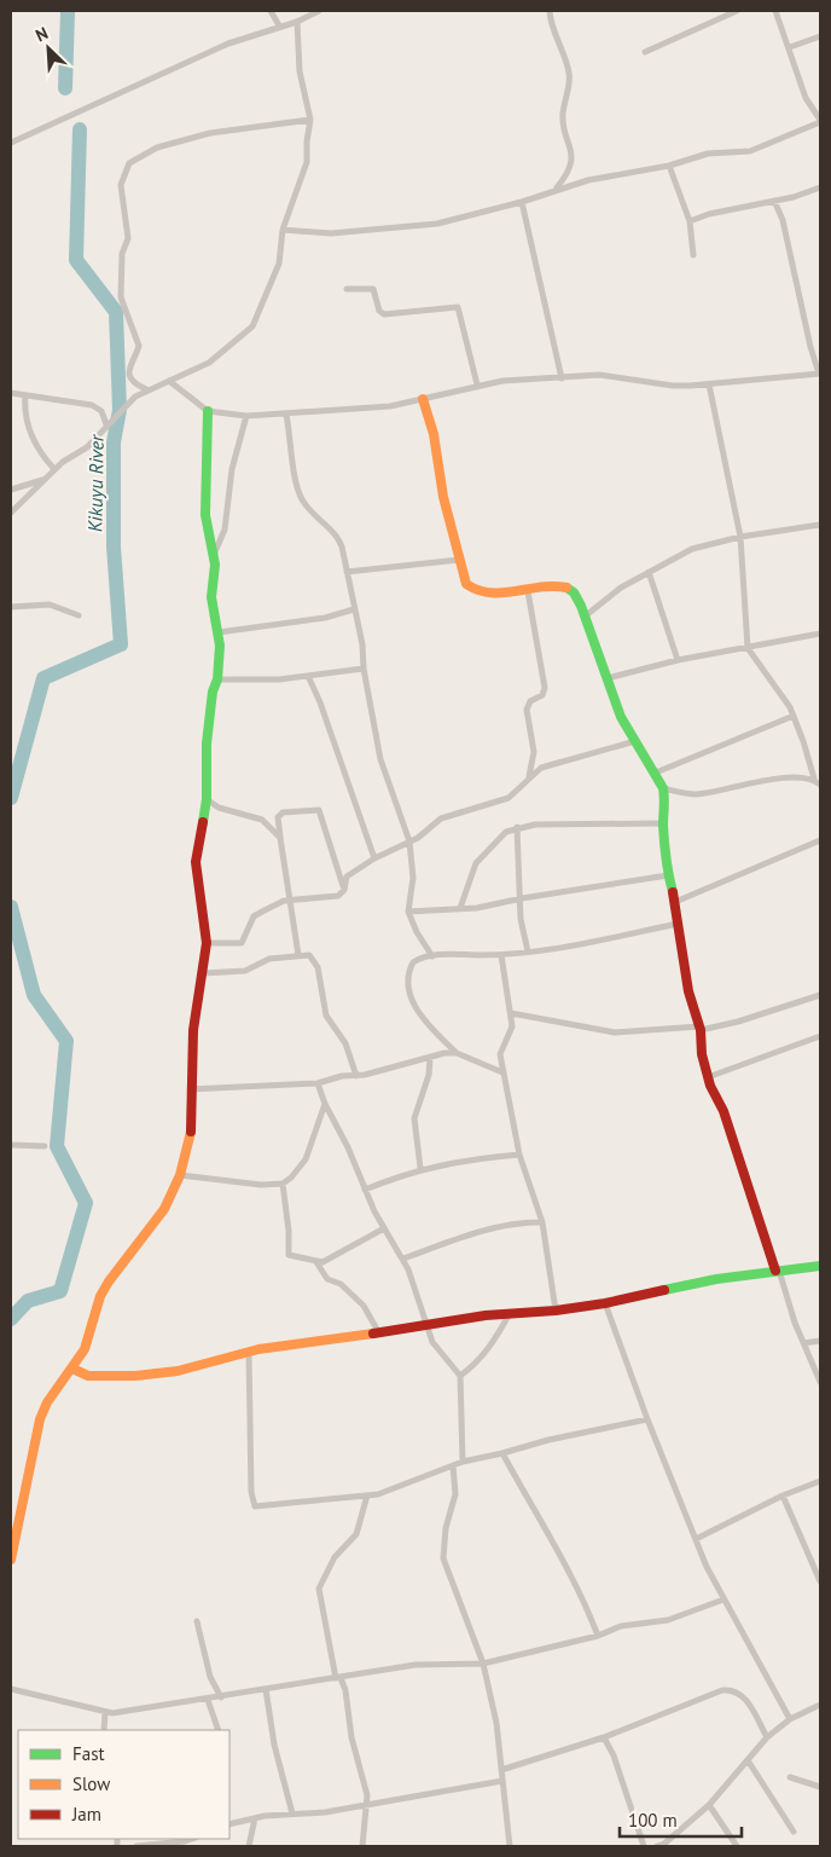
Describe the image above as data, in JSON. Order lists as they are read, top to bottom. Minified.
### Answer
{"water":["Kikuyu River"],"legend":["Fast","Slow","Jam"],"scale_bar":"100 m","north":"top left"}
